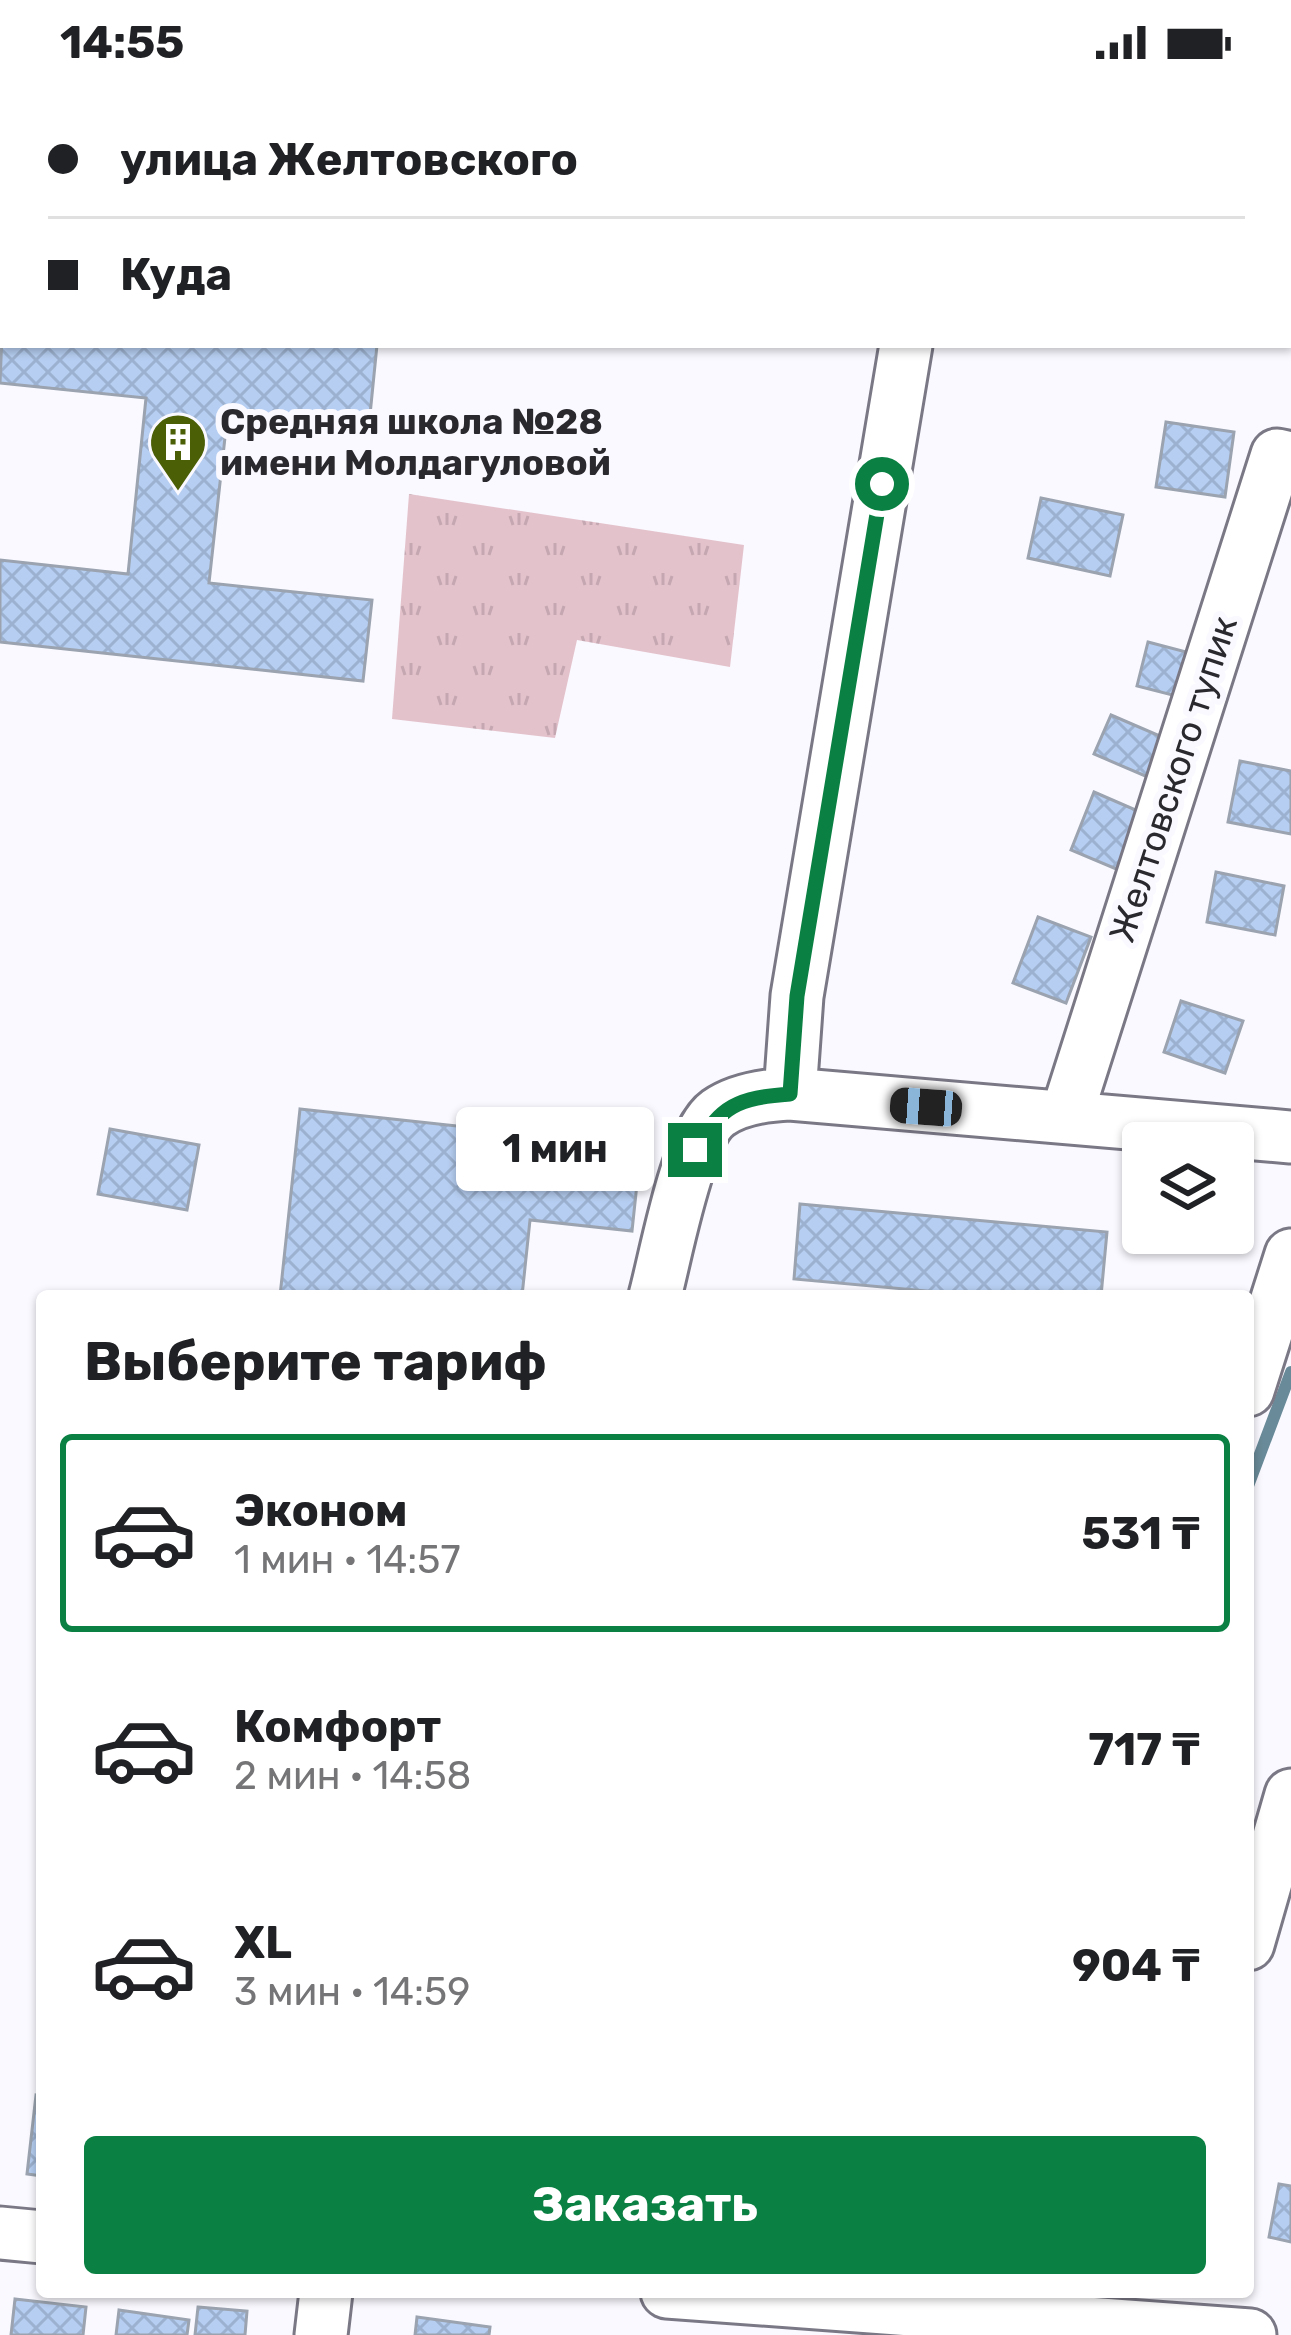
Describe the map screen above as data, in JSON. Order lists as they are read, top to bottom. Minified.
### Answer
{"streets":{"street":["Желтовского тупик"]},"places":{"building":["Средняя школа №28 имени Молдагуловой"]},"page":{"status":"14:55","banner":["улица Желтовского","Куда"],"bubble":"1 мин","heading":"Выберите тариф","list":[{"name":"Эконом","note":"1 мин · 14:57","value":"531 ₸"},{"name":"Комфорт","note":"2 мин · 14:58","value":"717 ₸"},{"name":"XL","note":"3 мин · 14:59","value":"904 ₸"}],"buttons":"Заказать"}}
